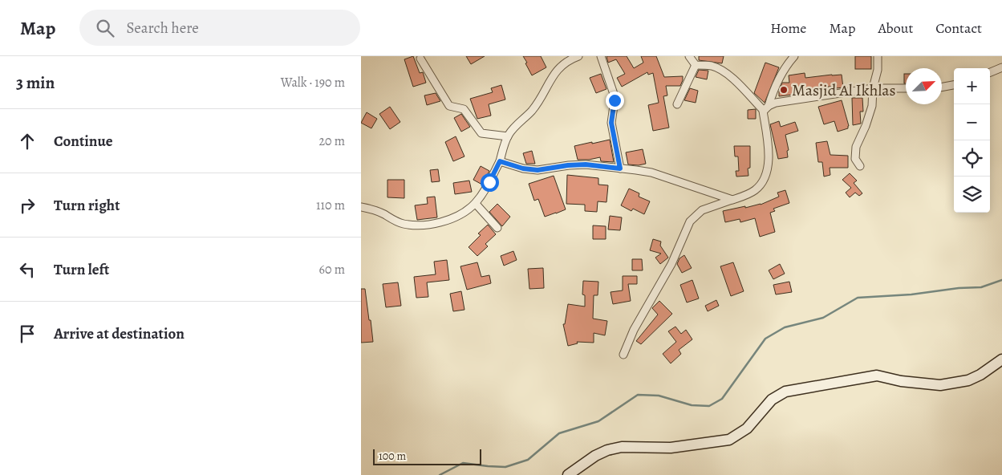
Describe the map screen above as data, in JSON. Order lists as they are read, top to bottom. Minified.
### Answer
{"places":["Masjid Al Ikhlas"],"scale_bar":"100 m","north":"top right","page":{"header":"Map","search":"Search here","nav":["Home","Map","About","Contact"],"heading":["3 min","Walk · 190 m"],"map_buttons":["+","−"],"list":[["Continue","20 m"],["Turn right","110 m"],["Turn left","60 m"],"Arrive at destination"],"scale":"100 m"}}
